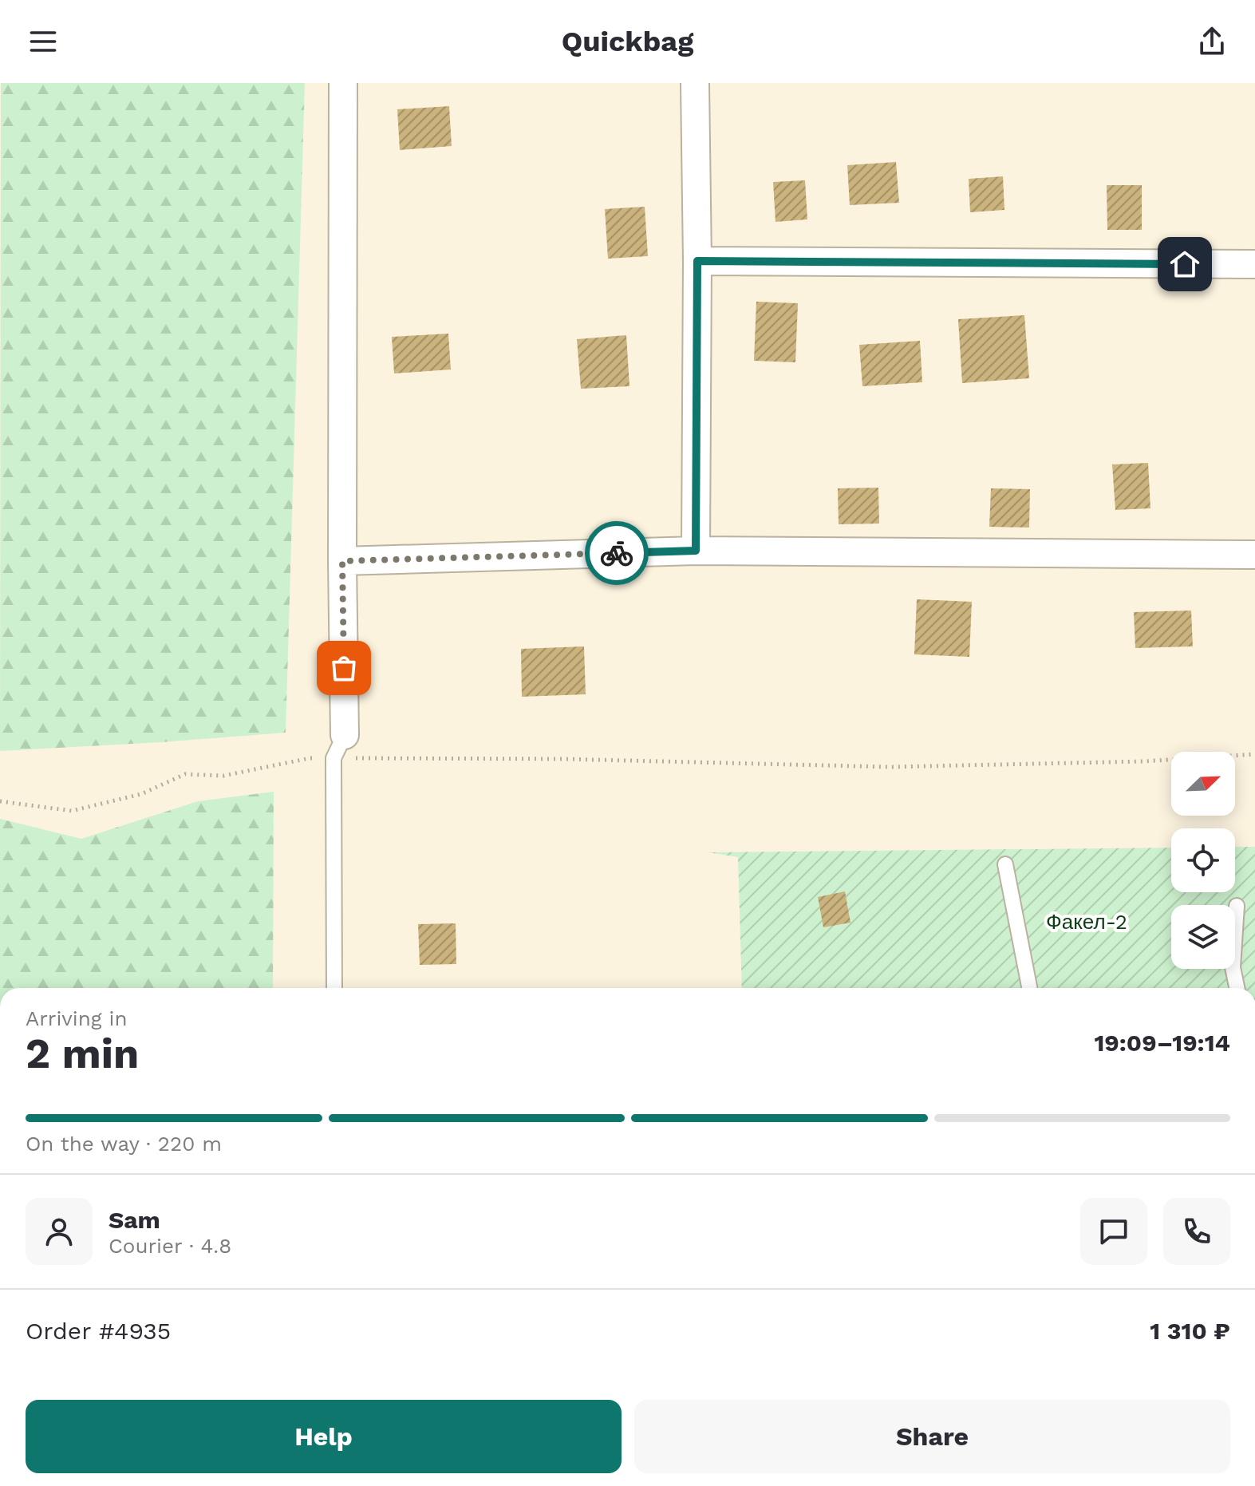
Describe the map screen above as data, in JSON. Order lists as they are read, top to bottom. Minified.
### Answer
{"parks":["Факел-2"],"north":"top right","page":{"header":"Quickbag","heading":["2 min","Arriving in","19:09–19:14"],"panel":["Sam","Courier · 4.8","Order #4935","1 310 ₽"],"bar":"On the way · 220 m","buttons":["Help","Share"]}}
